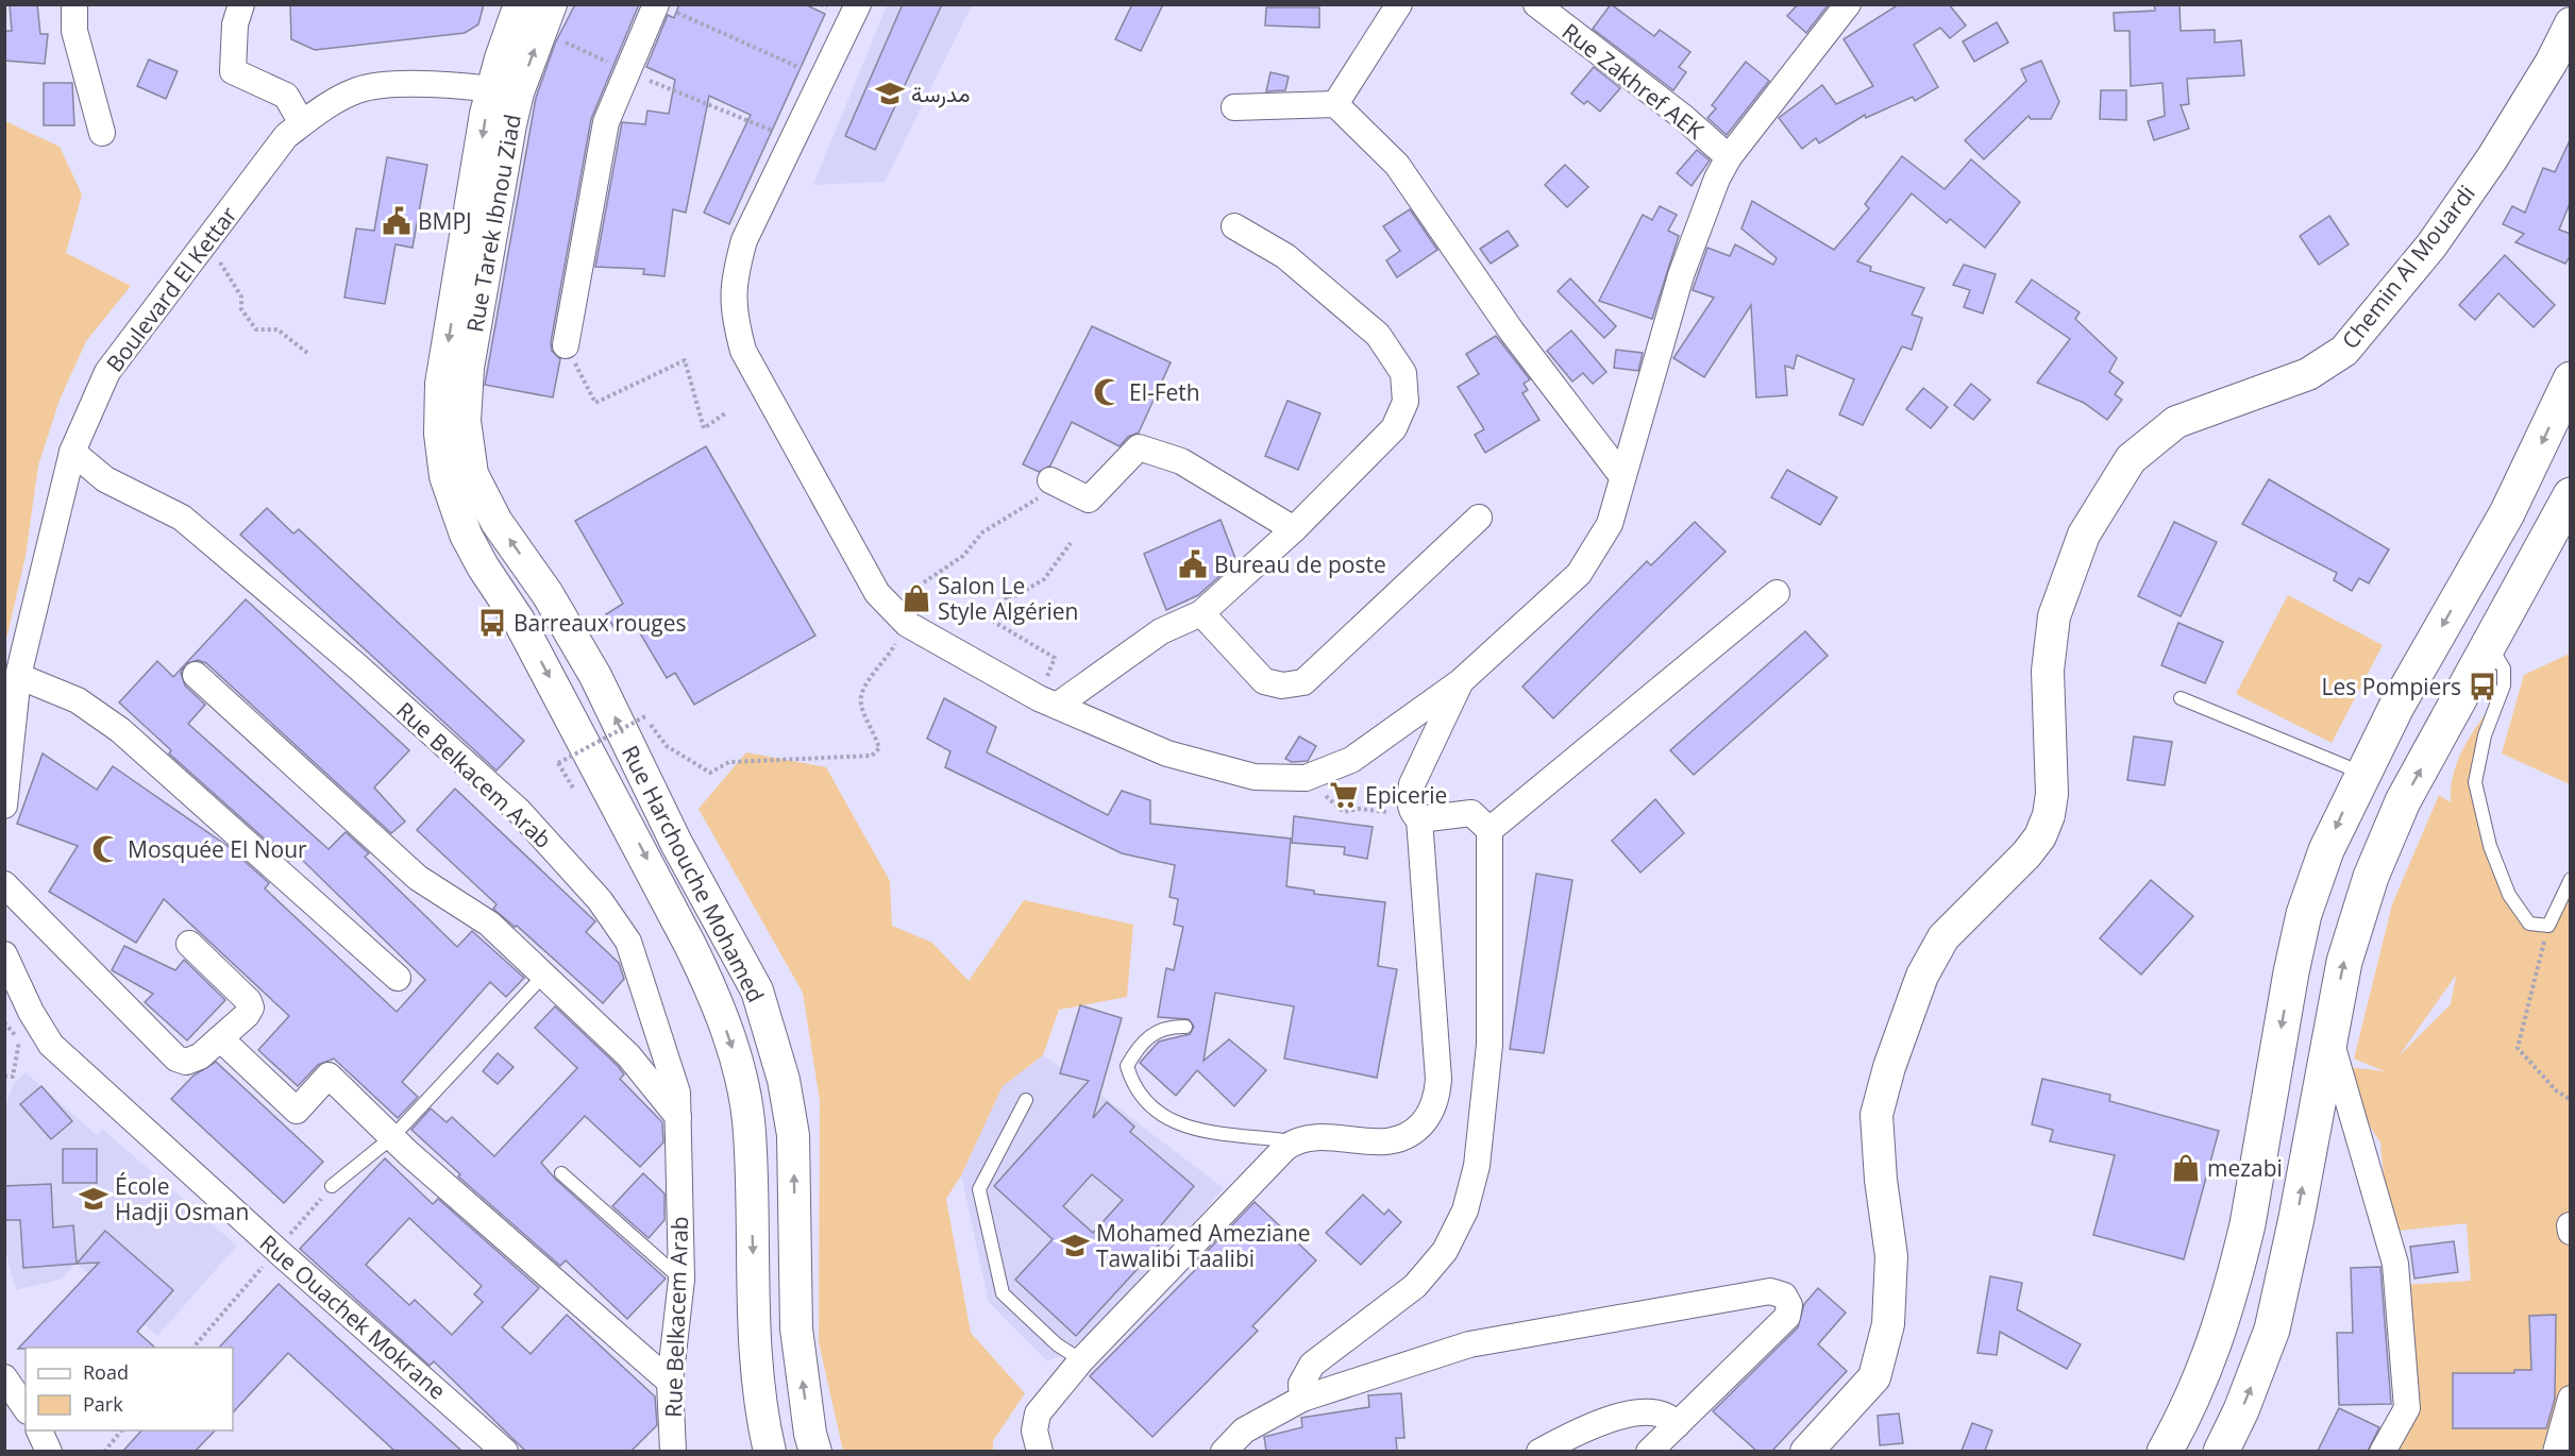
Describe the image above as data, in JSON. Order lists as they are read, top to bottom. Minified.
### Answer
{"streets":{"street":["Rue Zakhref AEK","Rue Tarek Ibnou Ziad","Chemin Al Mouardi","Boulevard El Kettar","Rue Belkacem Arab","Rue Harchouche Mohamed","Rue Ouachek Mokrane"]},"crossings":[["Rue Tarek Ibnou Ziad","Boulevard El Kettar"],["Rue Tarek Ibnou Ziad","Rue Harchouche Mohamed"],["Boulevard El Kettar","Rue Belkacem Arab"]],"places":{"school or university":["مدرسة","École Hadji Osman","Mohamed Ameziane Tawalibi Taalibi"],"public building":["BMPJ","Bureau de poste"],"mosque":["El-Feth","Mosquée El Nour"],"shop":["Salon Le Style Algérien","mezabi"],"bus stop":["Barreaux rouges","Les Pompiers"],"supermarket":["Epicerie"]},"legend":["Road","Park"]}
